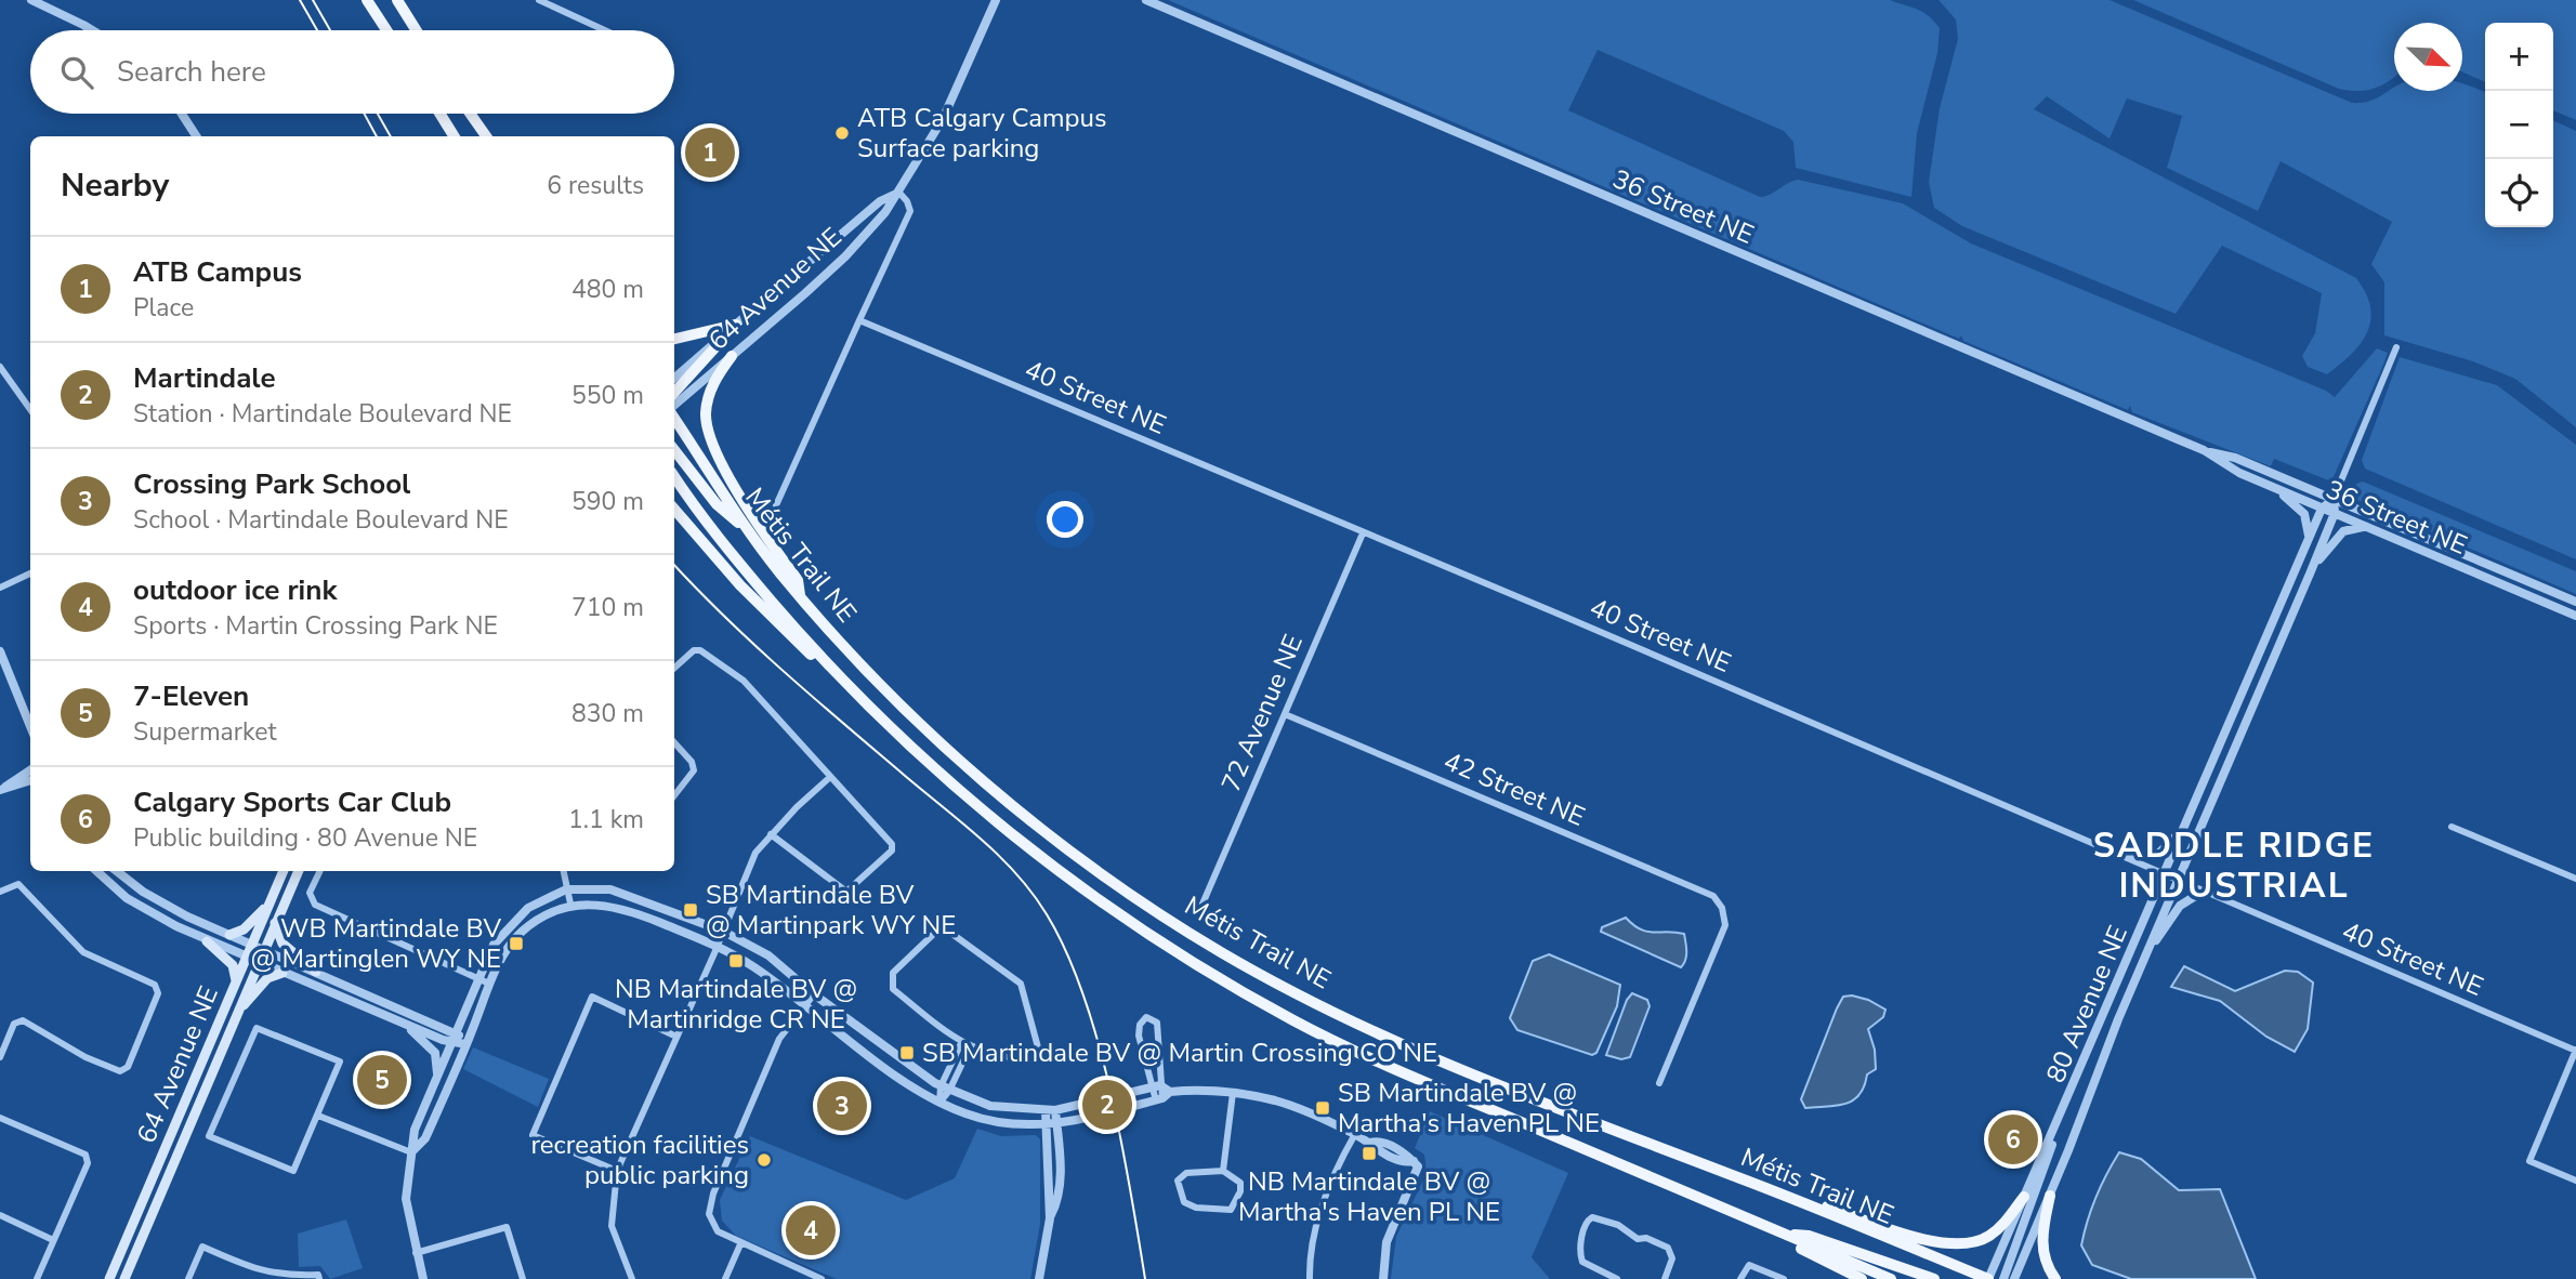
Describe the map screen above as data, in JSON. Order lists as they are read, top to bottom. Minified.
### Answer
{"streets":{"main road":["64 Avenue NE","Métis Trail NE"],"street":["36 Street NE","40 Street NE","72 Avenue NE","42 Street NE","80 Avenue NE"]},"crossings":[["36 Street NE","80 Avenue NE"],["40 Street NE","72 Avenue NE"],["40 Street NE","80 Avenue NE"],["Métis Trail NE","80 Avenue NE"],["72 Avenue NE","42 Street NE"]],"districts":["SADDLE RIDGE INDUSTRIAL"],"places":{"other":["ATB Calgary Campus Surface parking","recreation facilities public parking"],"transit":["SB Martindale BV @ Martinpark WY NE","WB Martindale BV @ Martinglen WY NE","NB Martindale BV @ Martinridge CR NE","SB Martindale BV @ Martin Crossing CO NE","SB Martindale BV @ Martha's Haven PL NE","NB Martindale BV @ Martha's Haven PL NE"]},"north":"bottom right","page":{"map_buttons":["+","−"],"search":"Search here","pins":["1","5","2","3","6","4"],"heading":["Nearby","6 results"],"list":[{"mark":"1","name":"ATB Campus","note":"Place","value":"480 m"},{"mark":"2","name":"Martindale","note":"Station · Martindale Boulevard NE","value":"550 m"},{"mark":"3","name":"Crossing Park School","note":"School · Martindale Boulevard NE","value":"590 m"},{"mark":"4","name":"outdoor ice rink","note":"Sports · Martin Crossing Park NE","value":"710 m"},{"mark":"5","name":"7-Eleven","note":"Supermarket","value":"830 m"},{"mark":"6","name":"Calgary Sports Car Club","note":"Public building · 80 Avenue NE","value":"1.1 km"}]}}
